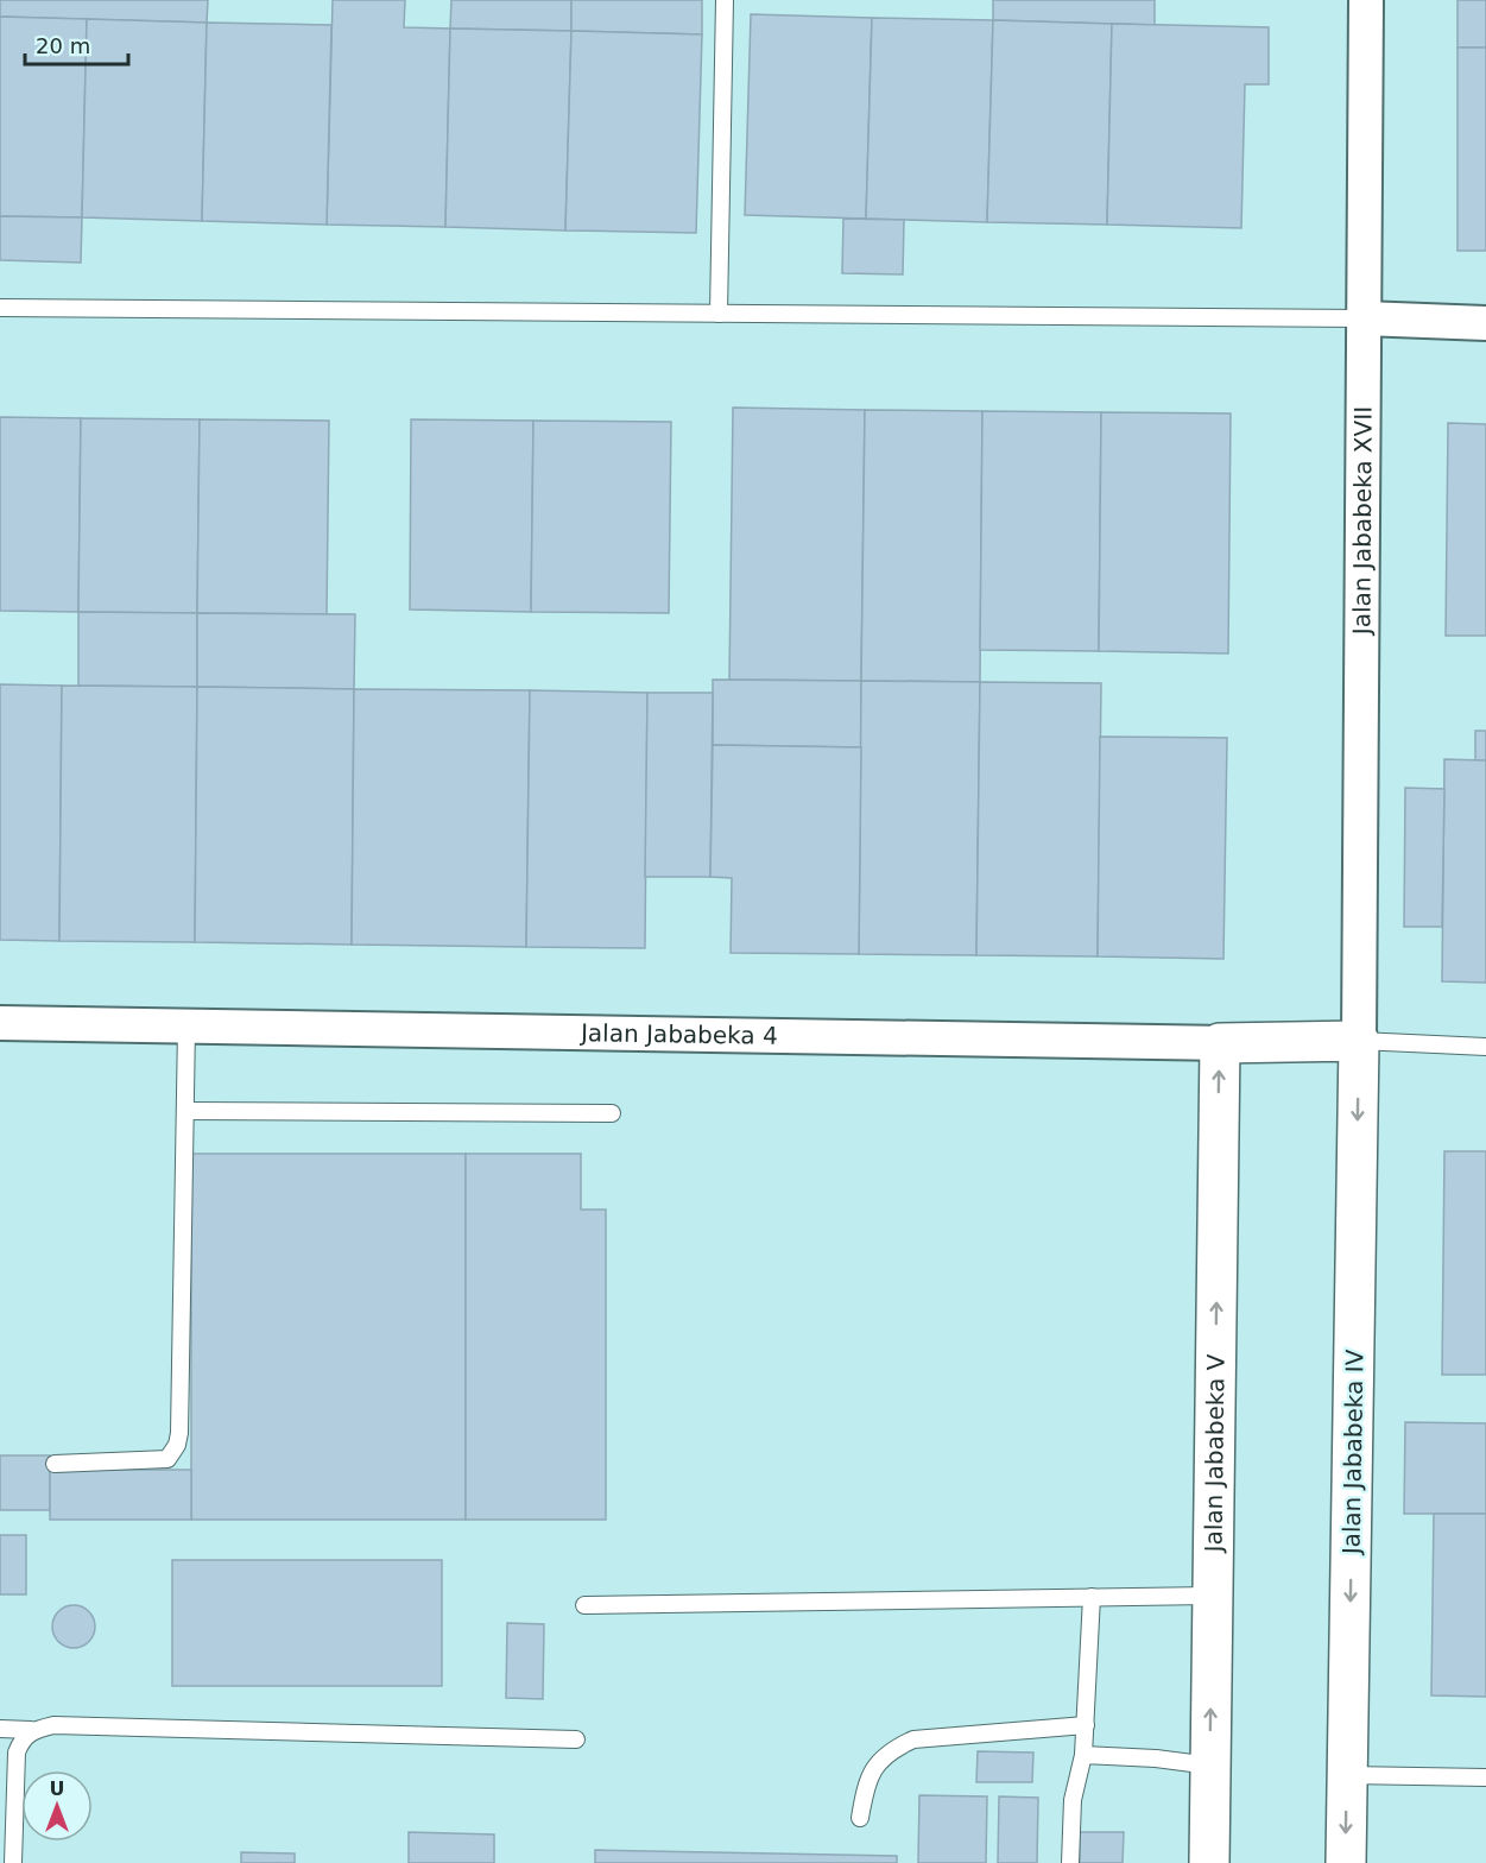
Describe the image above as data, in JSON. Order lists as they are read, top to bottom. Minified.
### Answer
{"streets":{"street":["Jalan Jababeka XVII","Jalan Jababeka 4","Jalan Jababeka IV","Jalan Jababeka V"]},"crossings":[["Jalan Jababeka XVII","Jalan Jababeka 4"],["Jalan Jababeka XVII","Jalan Jababeka IV"],["Jalan Jababeka 4","Jalan Jababeka IV"],["Jalan Jababeka 4","Jalan Jababeka V"]],"one_way":["Jalan Jababeka IV","Jalan Jababeka V"],"scale_bar":"20 m","north":"top"}
